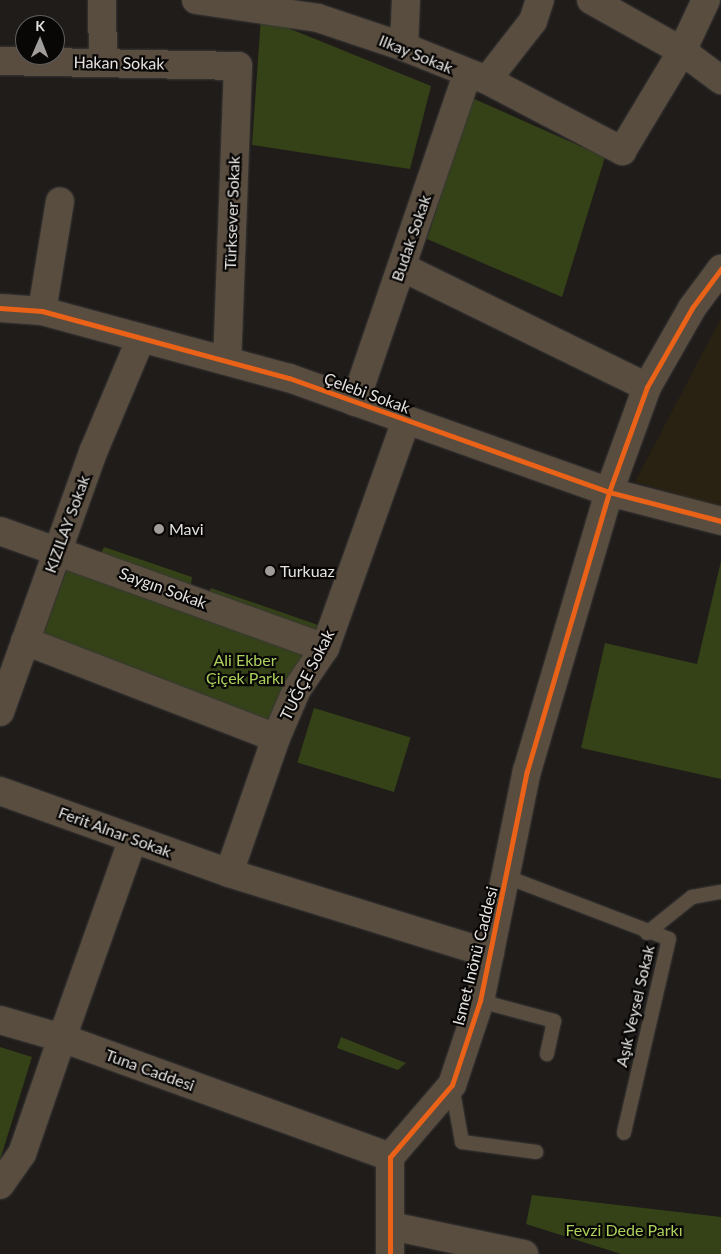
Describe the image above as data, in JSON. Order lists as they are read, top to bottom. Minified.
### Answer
{"streets":{"street":["Ilkay Sokak","Hakan Sokak","Türksever Sokak","Budak Sokak","Çelebi Sokak","KIZILAY Sokak","Saygın Sokak","TUĞÇE Sokak","Ferit Alnar Sokak","Ismet Inönü Caddesi","Tuna Caddesi"],"lane":["Aşık Veysel Sokak"]},"crossings":[["Ilkay Sokak","Budak Sokak"],["Hakan Sokak","Türksever Sokak"],["Türksever Sokak","Çelebi Sokak"],["Budak Sokak","Çelebi Sokak"],["Çelebi Sokak","KIZILAY Sokak"],["Çelebi Sokak","TUĞÇE Sokak"],["Çelebi Sokak","Ismet Inönü Caddesi"],["KIZILAY Sokak","Saygın Sokak"],["Saygın Sokak","TUĞÇE Sokak"],["TUĞÇE Sokak","Ferit Alnar Sokak"],["Ferit Alnar Sokak","Ismet Inönü Caddesi"],["Ismet Inönü Caddesi","Aşık Veysel Sokak"],["Ismet Inönü Caddesi","Tuna Caddesi"]],"parks":["Ali Ekber Çiçek Parkı","Fevzi Dede Parkı"],"places":["Mavi","Turkuaz"],"north":"top"}
